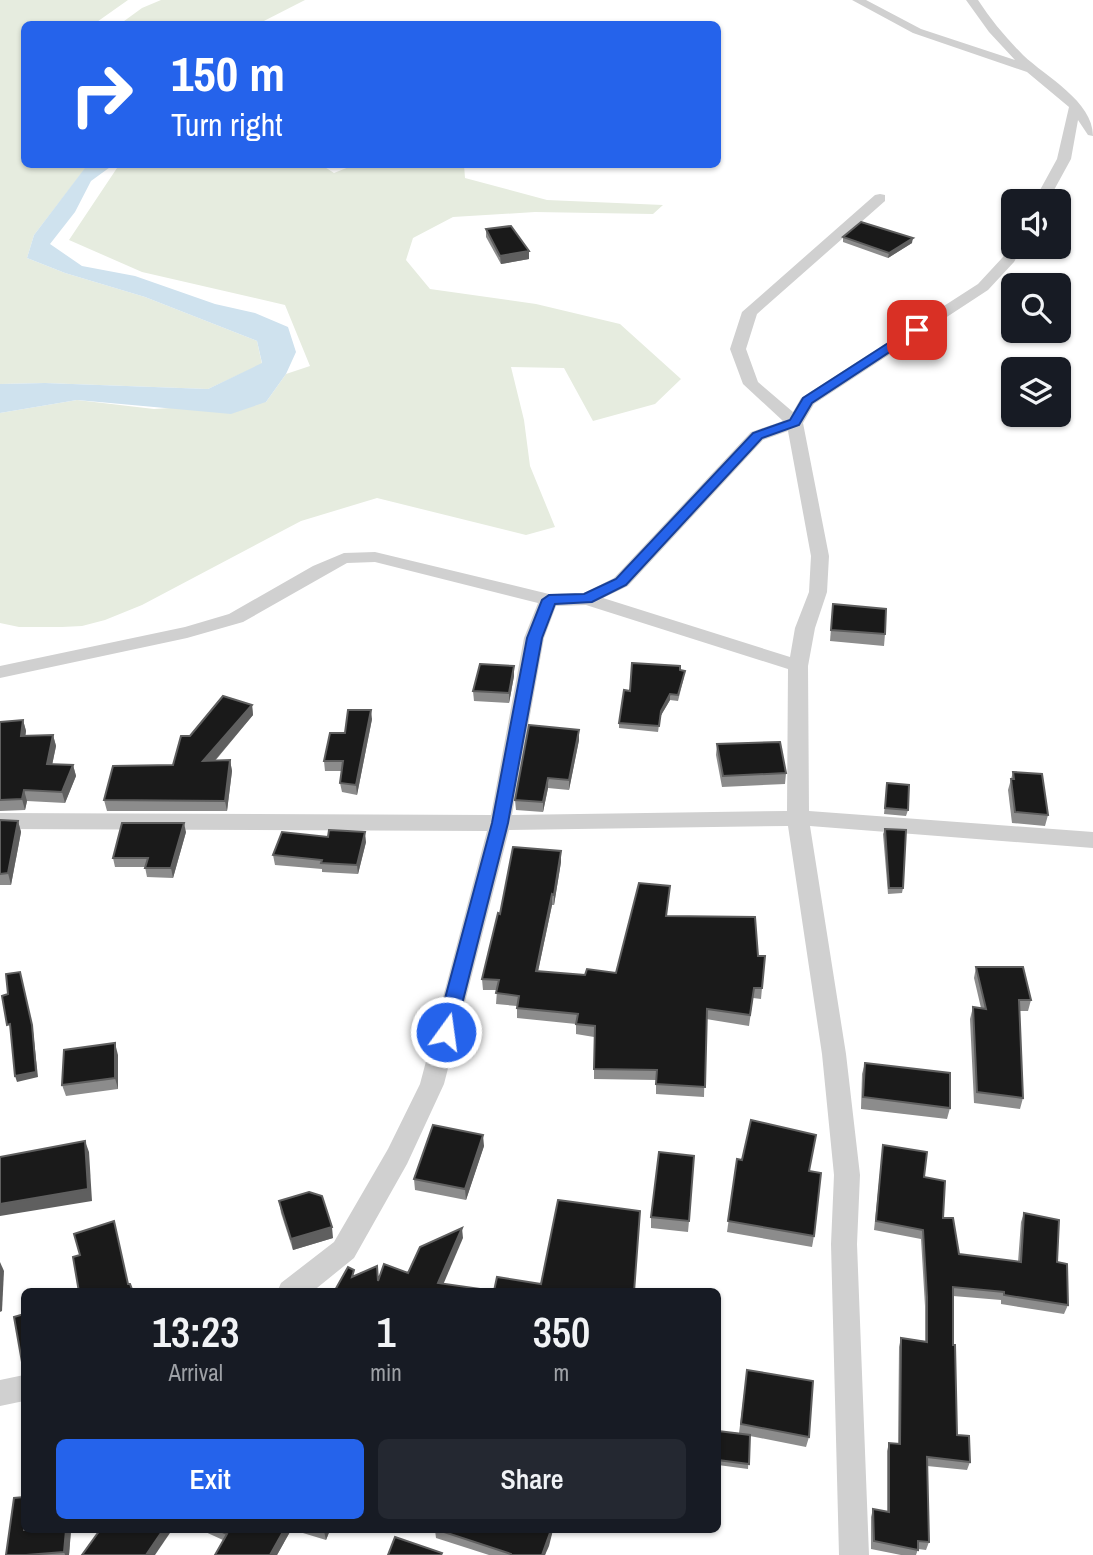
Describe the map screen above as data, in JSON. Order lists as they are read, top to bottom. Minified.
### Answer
{"page":{"turn":["150 m","Turn right"],"eta":["13:23","Arrival","1","min","350","m"],"buttons":["Exit","Share"]}}
